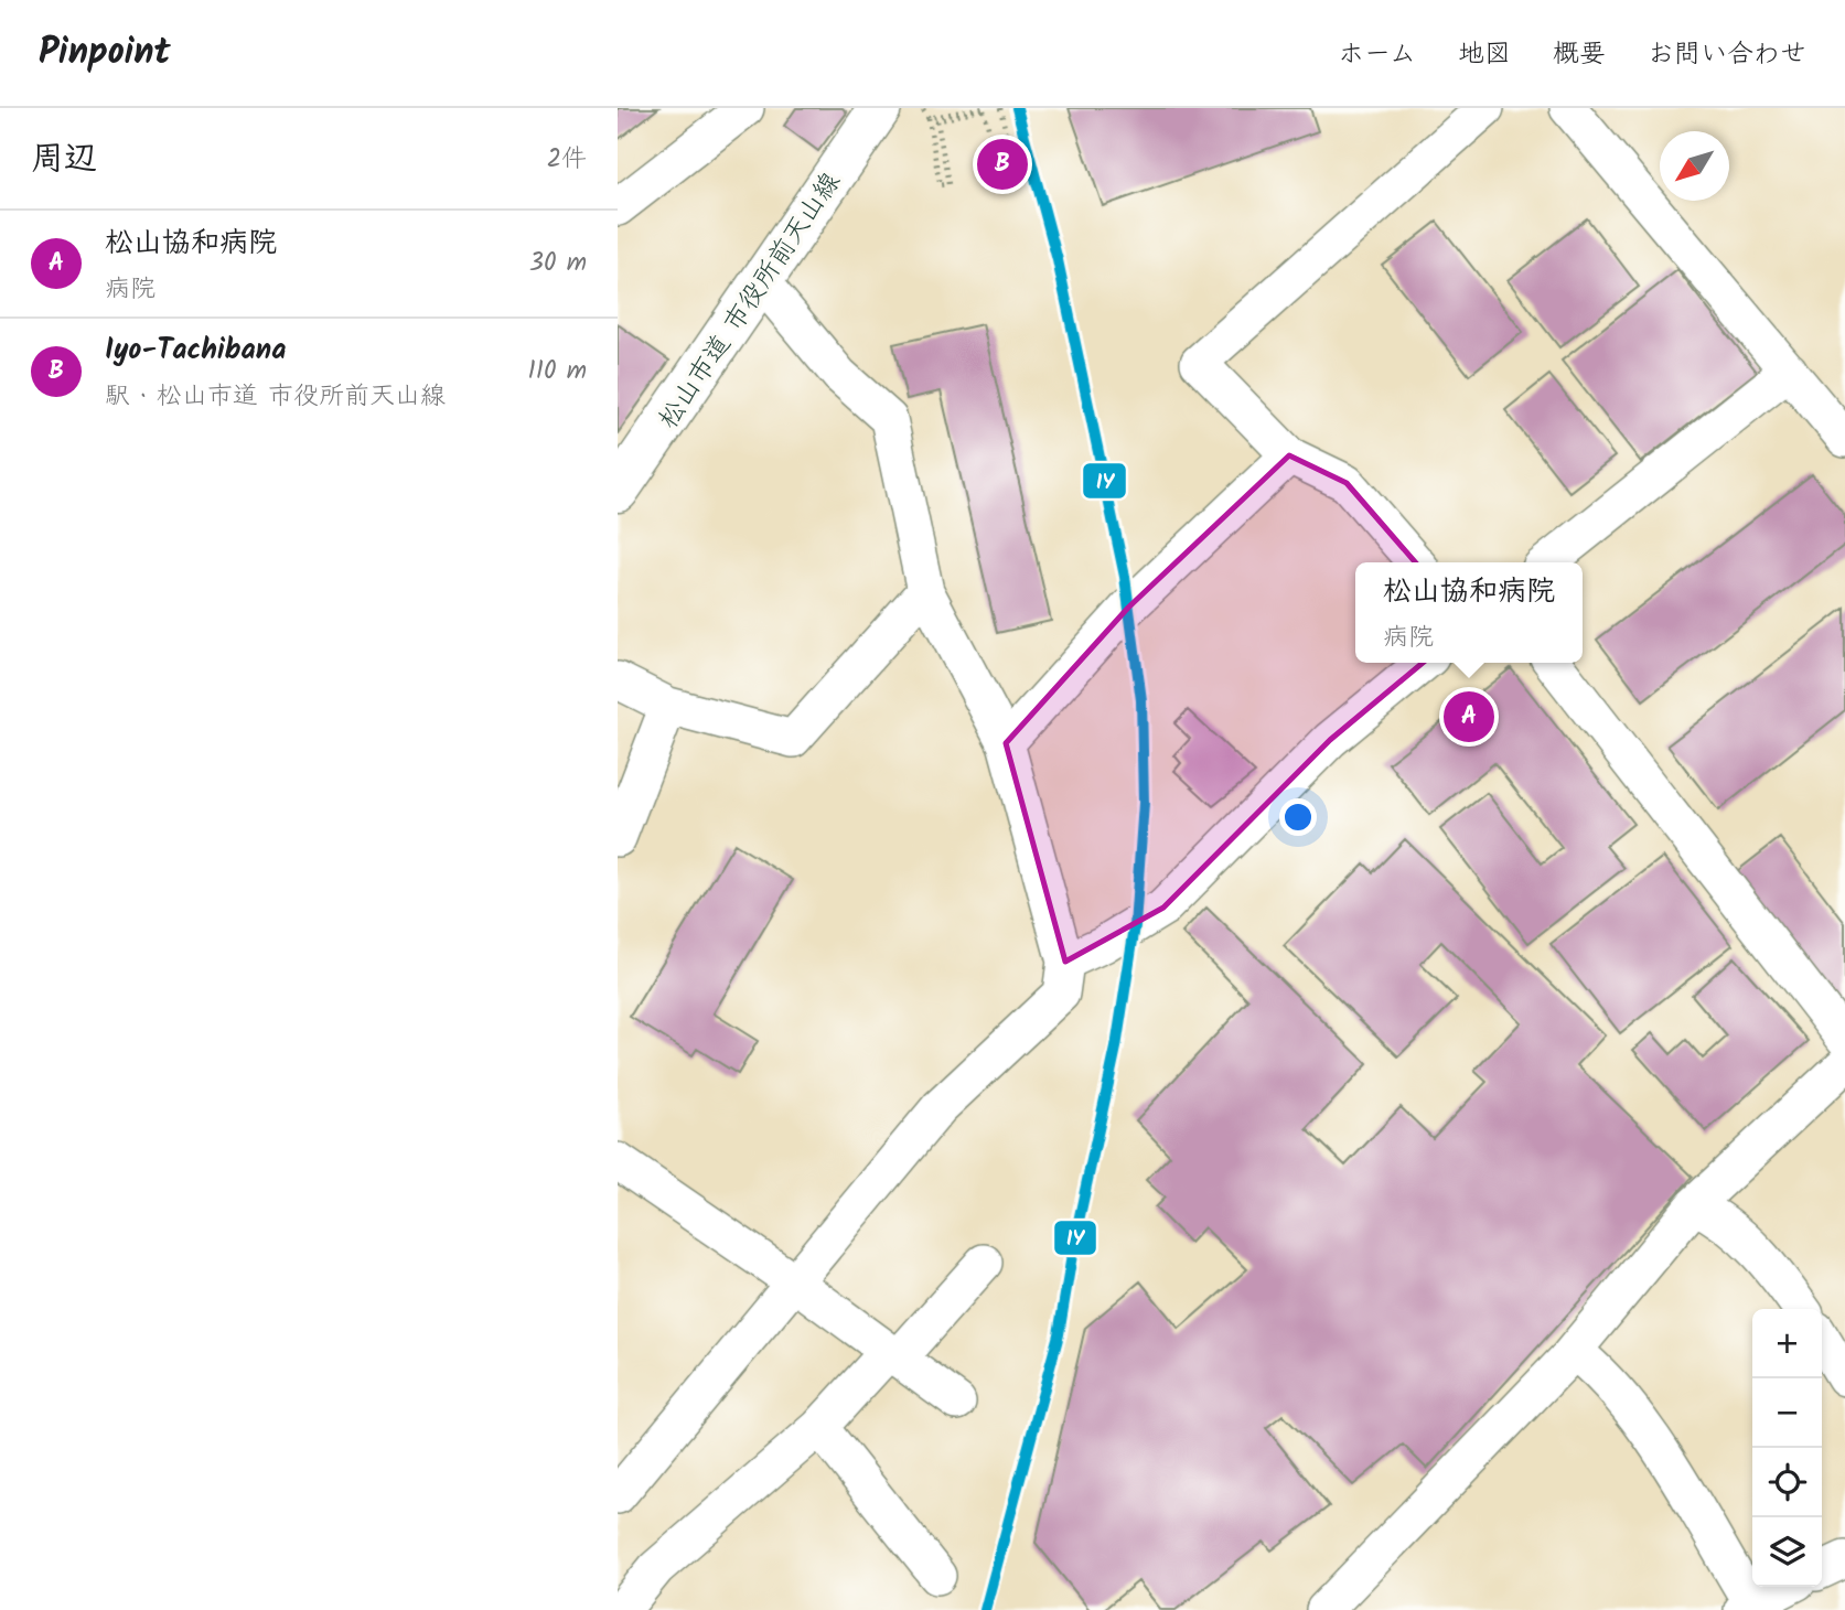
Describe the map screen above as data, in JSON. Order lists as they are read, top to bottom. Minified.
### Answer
{"streets":{"street":["松山市道 市役所前天山線"]},"lines":["transit line IY"],"north":"bottom left","page":{"header":"Pinpoint","nav":["ホーム","地図","概要","お問い合わせ"],"heading":["周辺","2件"],"pins":["B","A"],"list":[{"mark":"A","name":"松山協和病院","note":"病院","value":"30 m"},{"mark":"B","name":"Iyo-Tachibana","note":"駅 · 松山市道 市役所前天山線","value":"110 m"}],"popup":["松山協和病院","病院"],"map_buttons":["+","−"]}}
